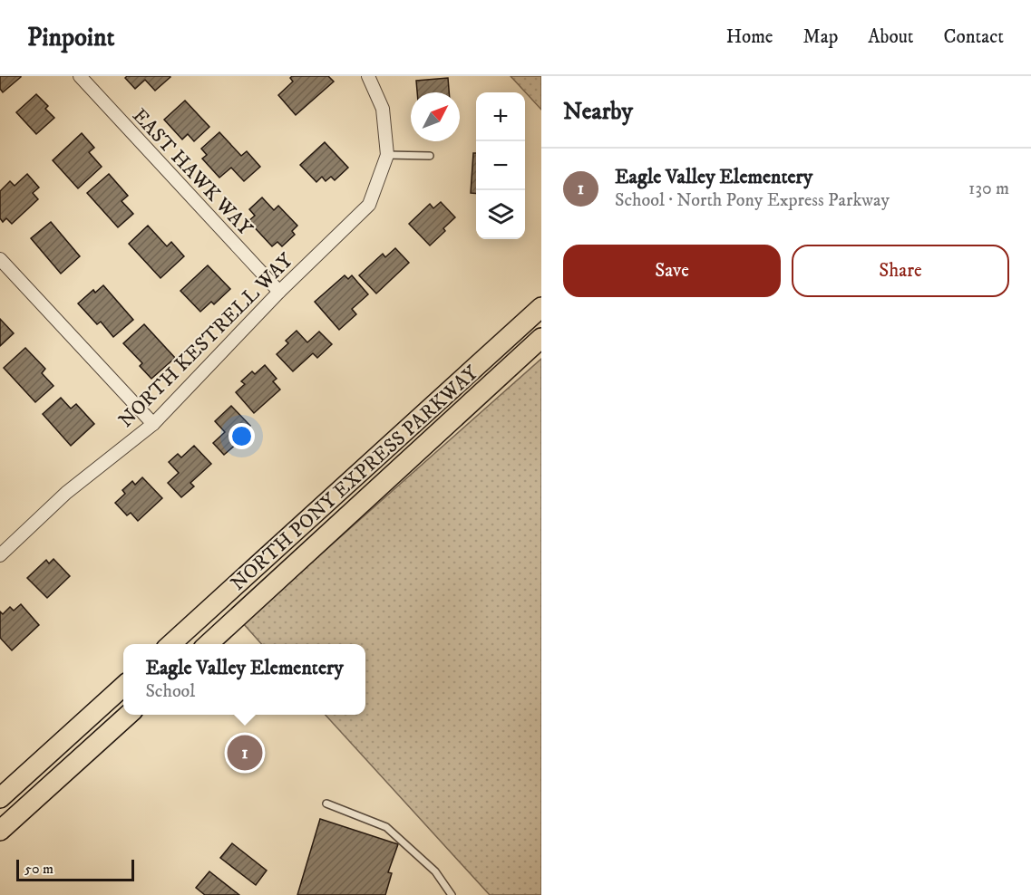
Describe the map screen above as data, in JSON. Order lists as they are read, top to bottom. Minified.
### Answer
{"streets":{"main road":["NORTH PONY EXPRESS PARKWAY"],"street":["EAST HAWK WAY","NORTH KESTRELL WAY"]},"crossings":[["EAST HAWK WAY","NORTH KESTRELL WAY"]],"scale_bar":"50 m","north":"top right","page":{"header":"Pinpoint","nav":["Home","Map","About","Contact"],"heading":"Nearby","map_buttons":["+","−"],"list":[{"mark":"1","name":"Eagle Valley Elementery","note":"School · North Pony Express Parkway","value":"130 m"}],"buttons":["Save","Share"],"popup":["Eagle Valley Elementery","School"],"pins":"1","scale":"50 m"}}
